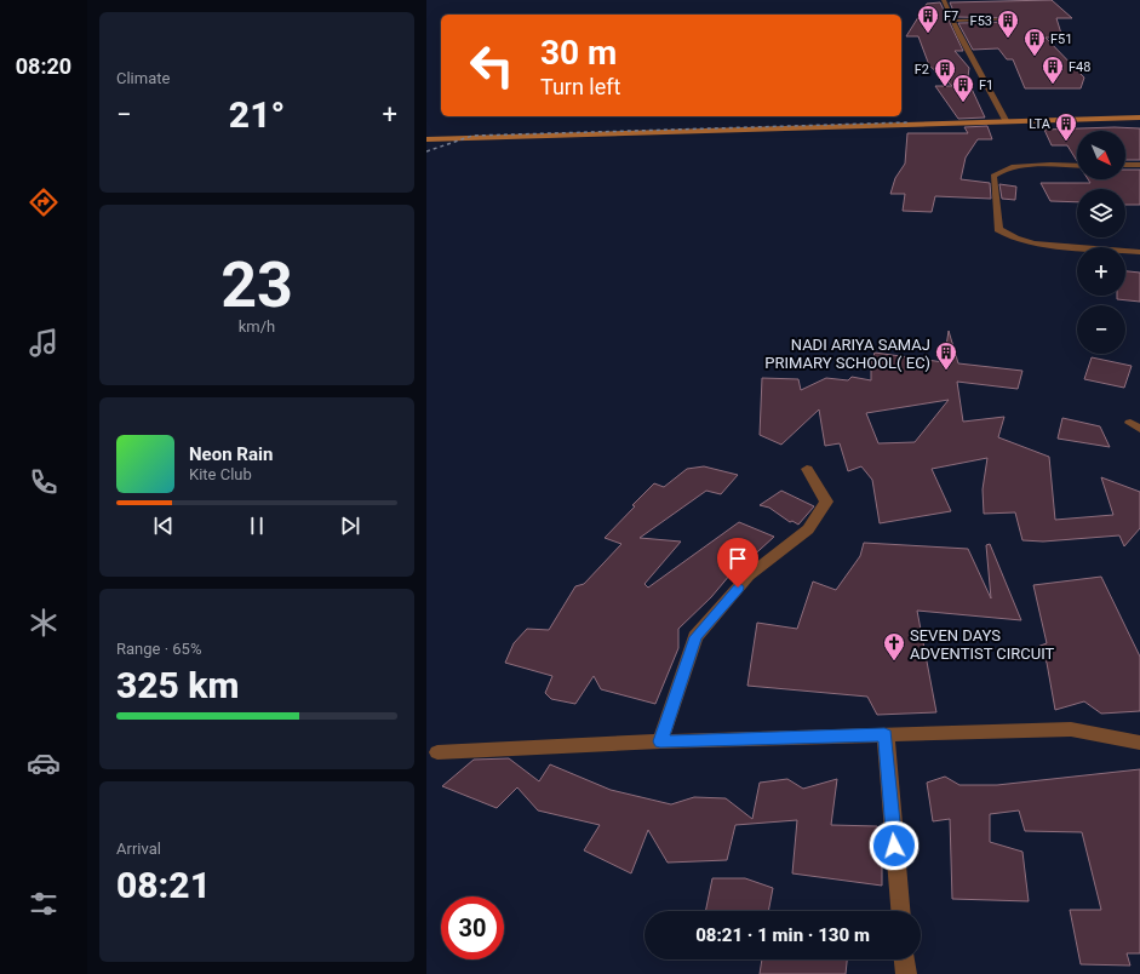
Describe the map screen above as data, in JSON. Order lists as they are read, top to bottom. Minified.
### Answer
{"places":{"building":["F7","F53","F51","F48","F2","F1","LTA","NADI ARIYA SAMAJ PRIMARY SCHOOL( EC)"],"church":["SEVEN DAYS ADVENTIST CIRCUIT"]},"north":"bottom right","page":{"tabs":"08:20","tile":["Climate",["23","km/h"],["Range · 65%","325 km"],["Arrival","08:21"]],"turn":["30 m","Turn left"],"heat":["−","21°","+"],"map_buttons":["+","−"],"song":["Neon Rain","Kite Club"],"limit":"30","trip":"08:21 · 1 min · 130 m"}}
